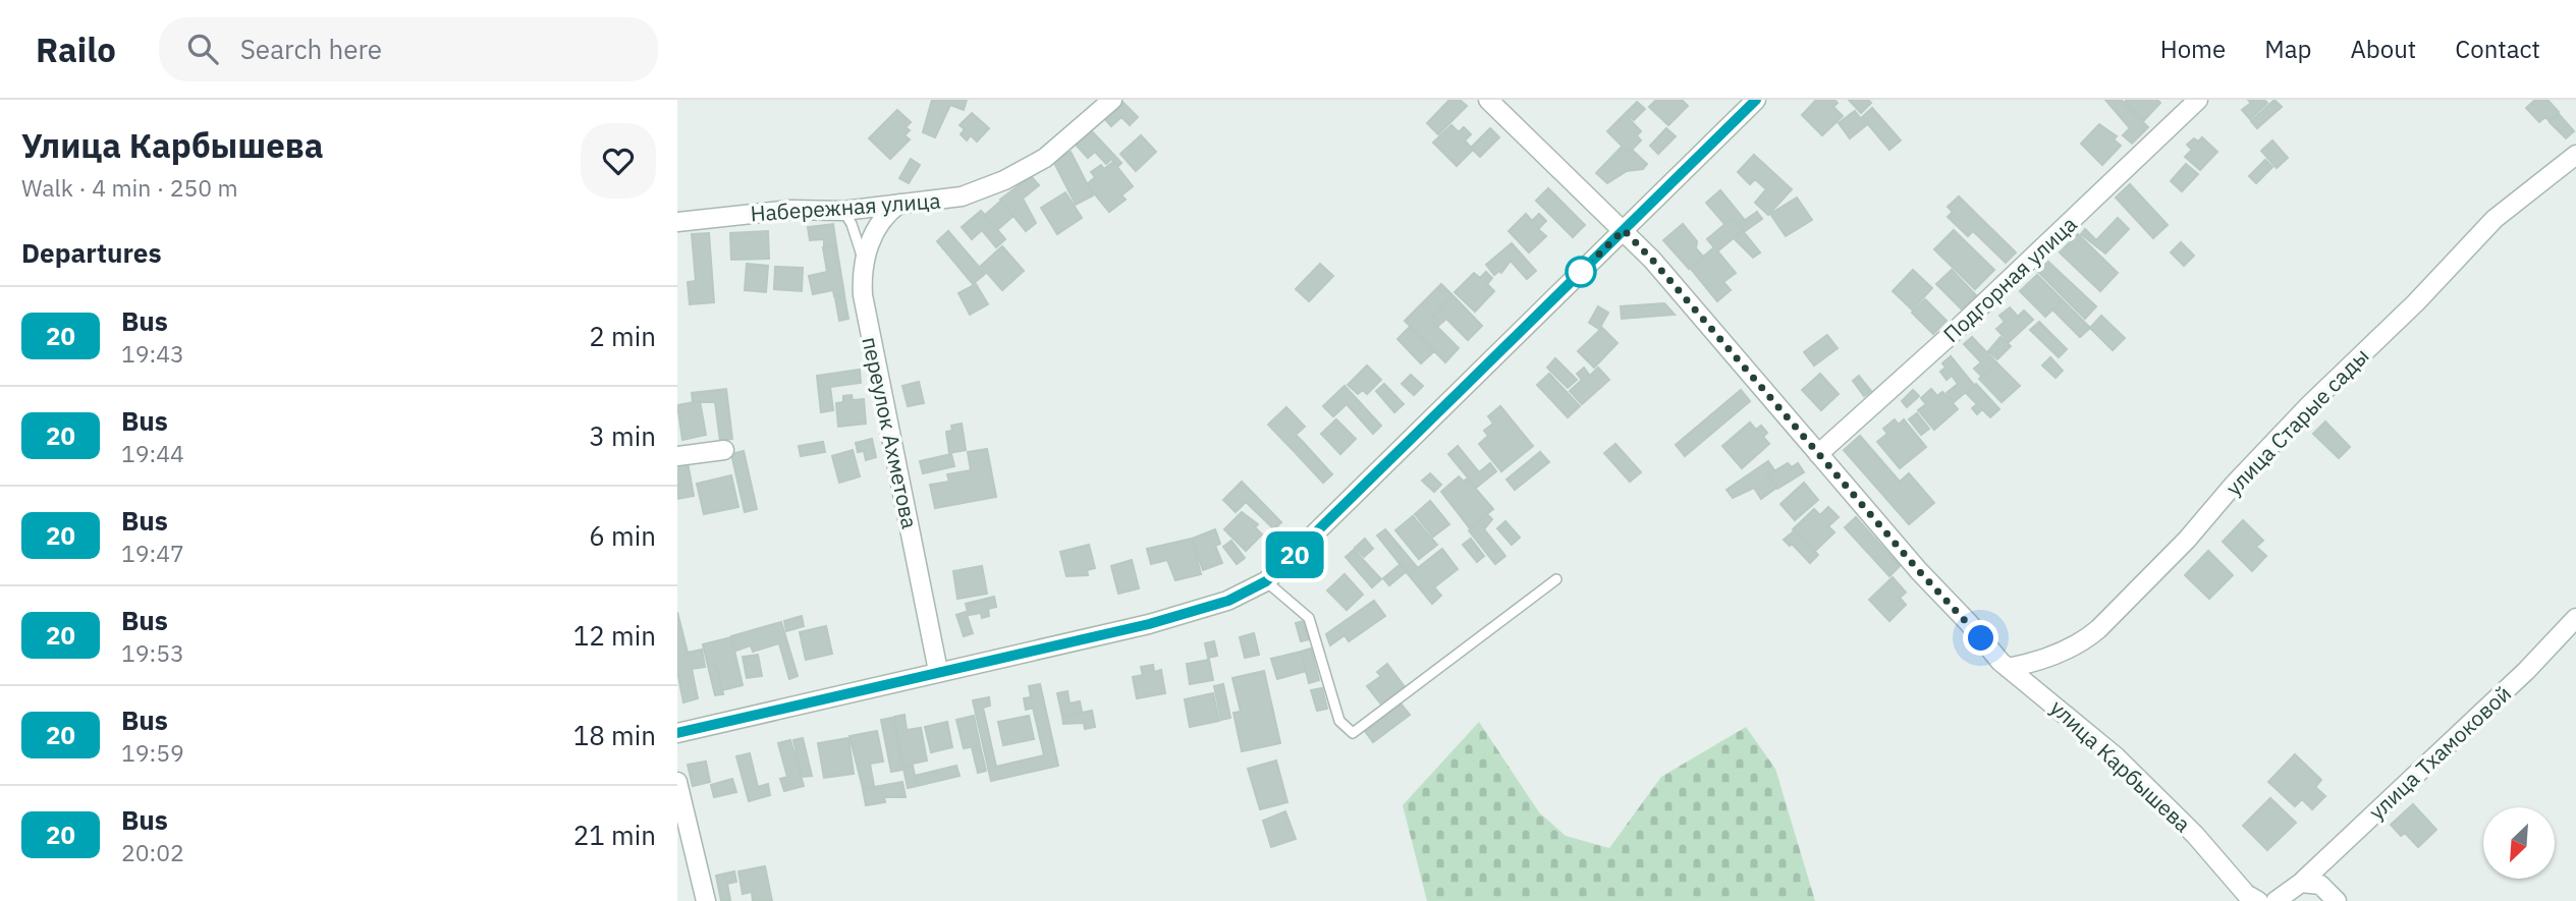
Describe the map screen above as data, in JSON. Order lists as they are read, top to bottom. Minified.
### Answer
{"streets":{"street":["Набережная улица","Подгорная улица","улица Старые сады","переулок Ахметова","улица Тхамоковой","улица Карбышева"]},"crossings":[["Набережная улица","переулок Ахметова"],["Подгорная улица","улица Карбышева"],["улица Старые сады","улица Карбышева"]],"lines":["bus line 20"],"north":"bottom left","page":{"header":"Railo","search":"Search here","nav":["Home","Map","About","Contact"],"heading":[["Улица Карбышева","Walk · 4 min · 250 m"],"Departures"],"on_map":"20","list":[{"mark":"20","name":"Bus","note":"19:43","value":"2 min"},{"mark":"20","name":"Bus","note":"19:44","value":"3 min"},{"mark":"20","name":"Bus","note":"19:47","value":"6 min"},{"mark":"20","name":"Bus","note":"19:53","value":"12 min"},{"mark":"20","name":"Bus","note":"19:59","value":"18 min"},{"mark":"20","name":"Bus","note":"20:02","value":"21 min"}]}}
